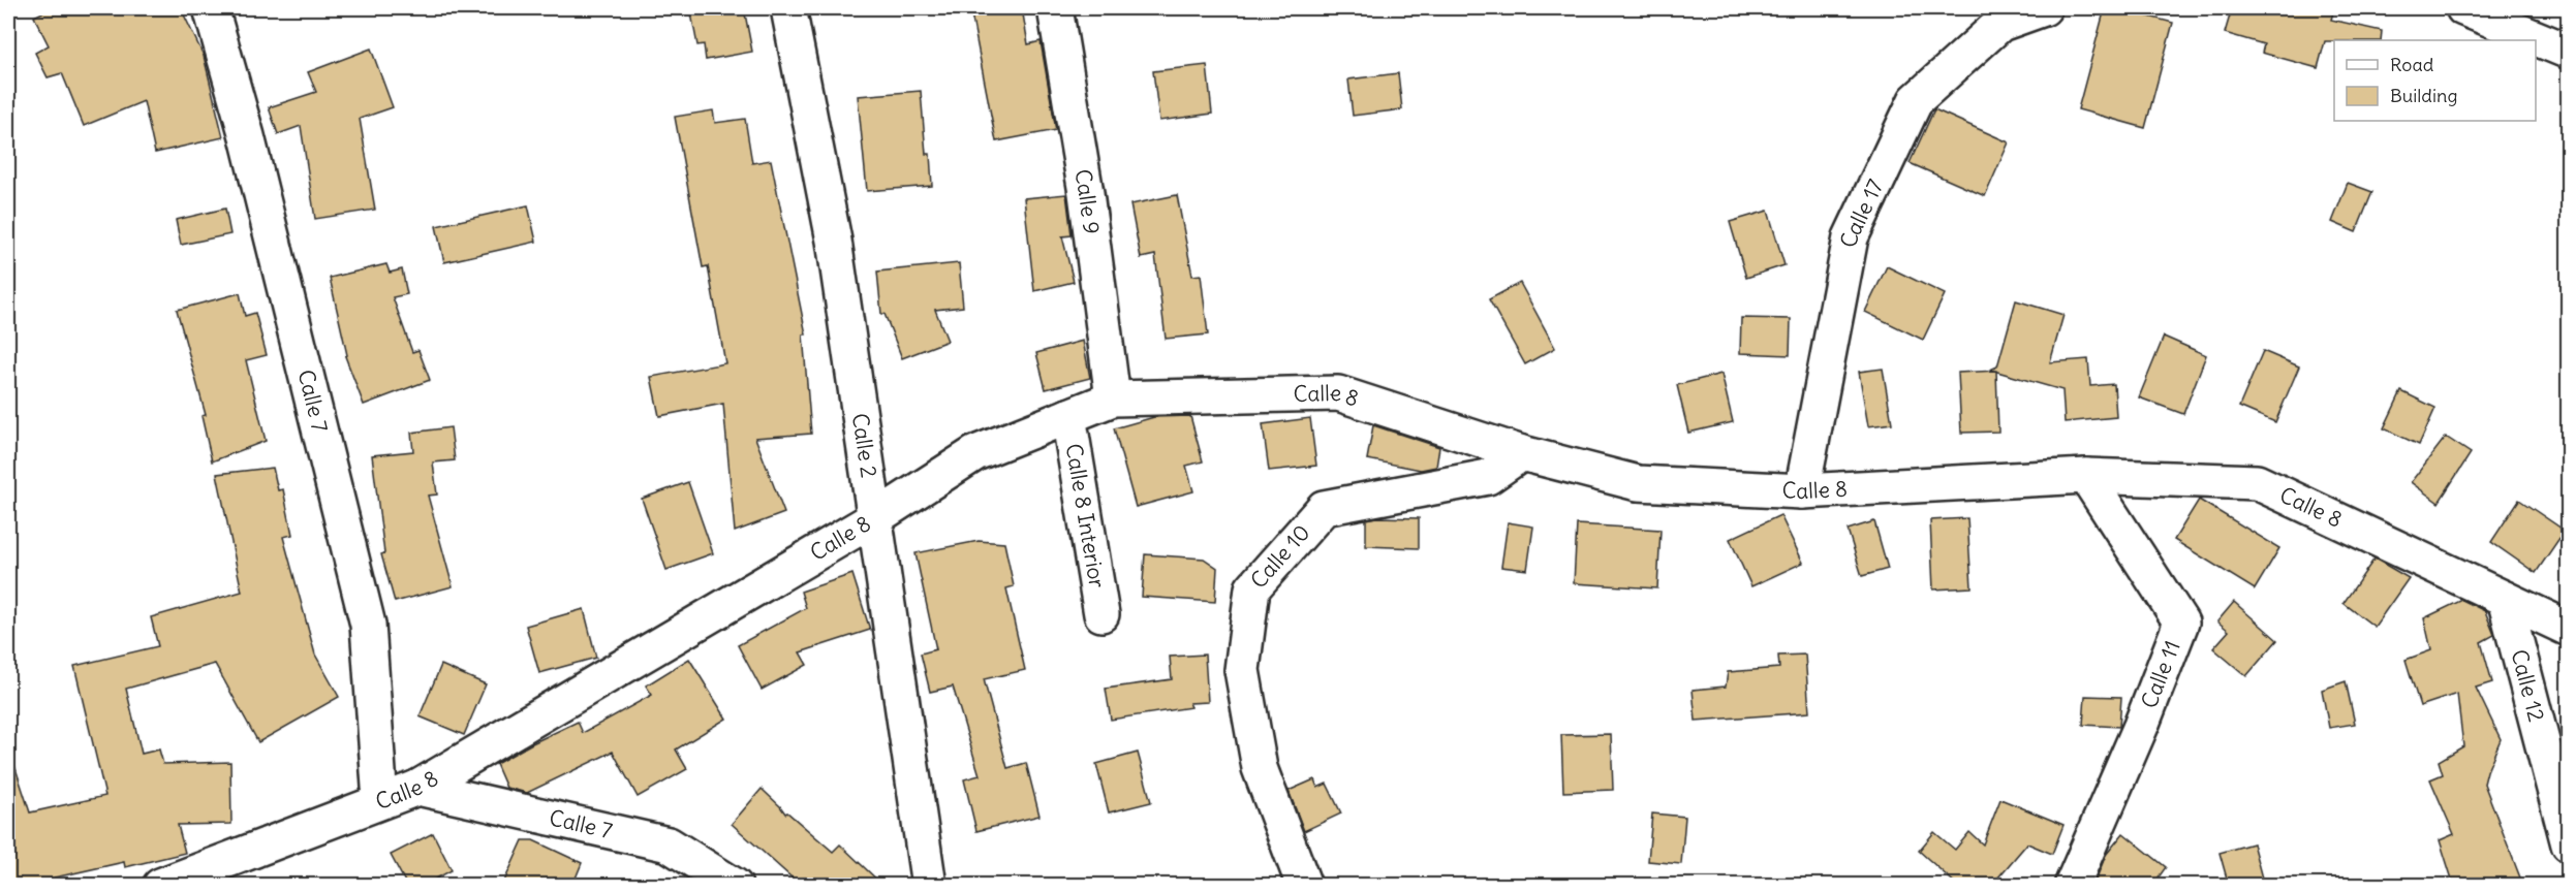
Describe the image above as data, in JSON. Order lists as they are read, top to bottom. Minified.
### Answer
{"streets":{"street":["Calle 9","Calle 17","Calle 8","Calle 7","Calle 2","Calle 8 Interior","Calle 10","Calle 11","Calle 12"]},"crossings":[["Calle 9","Calle 8"],["Calle 17","Calle 8"],["Calle 8","Calle 7"],["Calle 8","Calle 2"],["Calle 8","Calle 8 Interior"],["Calle 8","Calle 10"],["Calle 8","Calle 11"],["Calle 8","Calle 12"]],"legend":["Road","Building"]}
